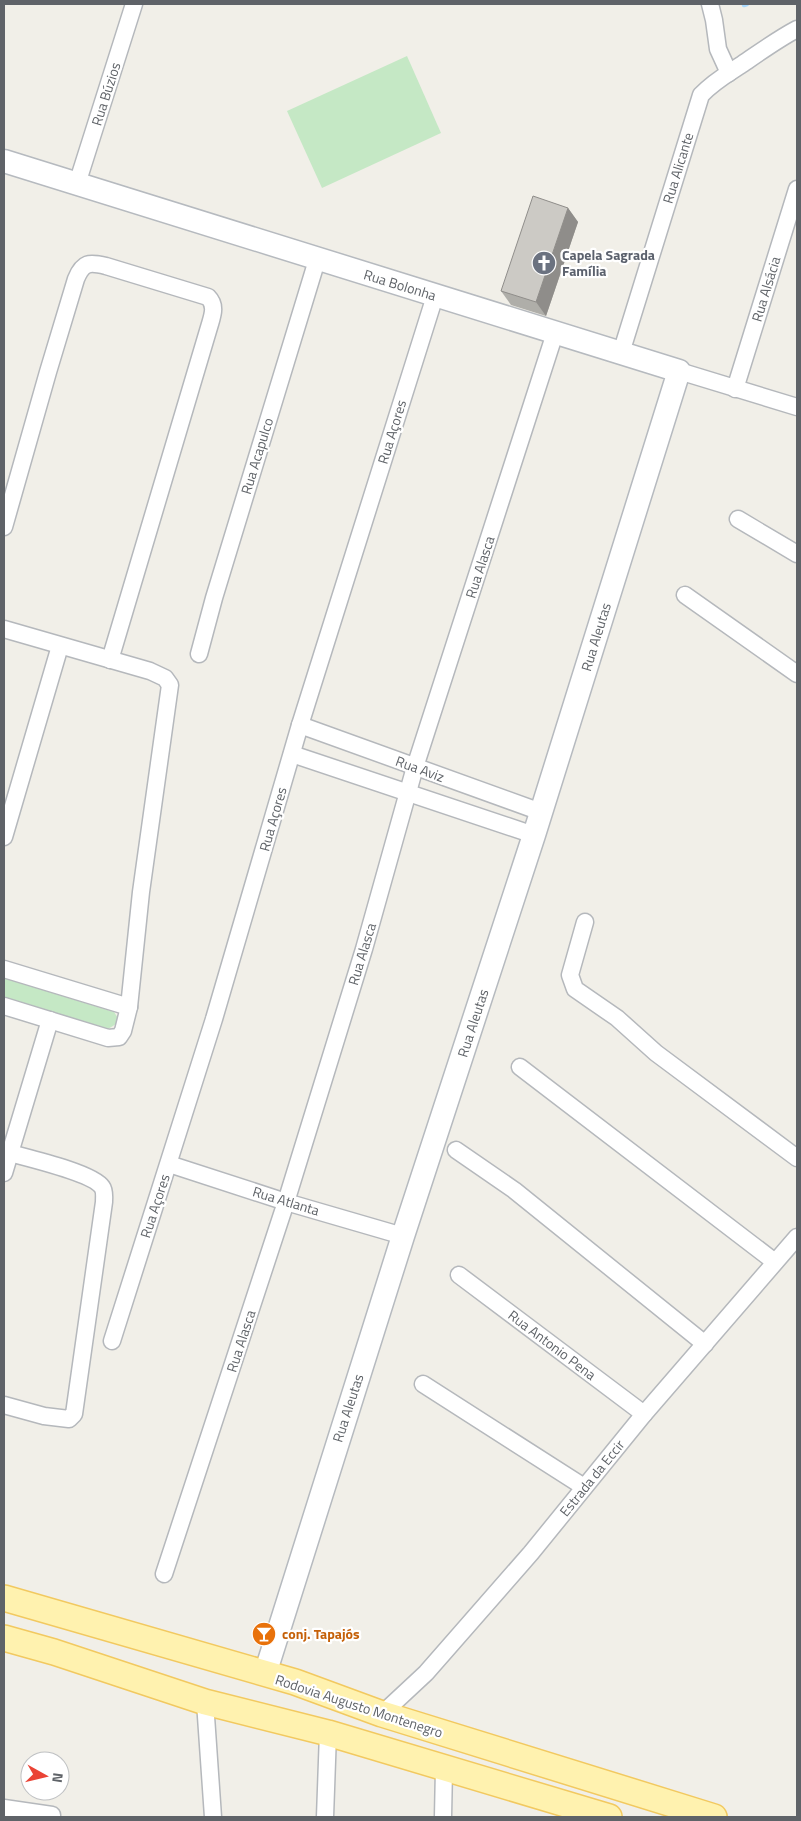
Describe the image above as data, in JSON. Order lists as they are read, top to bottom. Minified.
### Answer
{"streets":{"main road":["Rodovia Augusto Montenegro"],"street":["Rua Búzios","Rua Alicante","Rua Bolonha","Rua Alsácia","Rua Açores","Rua Acapulco","Rua Alasca","Rua Aleutas","Rua Aviz","Rua Atlanta","Rua Antonio Pena","Estrada da Eccir"]},"crossings":[["Rua Búzios","Rua Bolonha"],["Rua Alicante","Rua Bolonha"],["Rua Bolonha","Rua Alsácia"],["Rua Bolonha","Rua Açores"],["Rua Bolonha","Rua Acapulco"],["Rua Bolonha","Rua Alasca"],["Rua Bolonha","Rua Aleutas"],["Rua Açores","Rua Aviz"],["Rua Açores","Rua Atlanta"],["Rua Alasca","Rua Aviz"],["Rua Alasca","Rua Atlanta"],["Rua Aleutas","Rua Aviz"],["Rua Aleutas","Rua Atlanta"],["Rua Aleutas","Rodovia Augusto Montenegro"],["Rua Antonio Pena","Estrada da Eccir"],["Estrada da Eccir","Rodovia Augusto Montenegro"]],"places":{"church":["Capela Sagrada Família"],"bar":["conj. Tapajós"]},"north":"right"}
